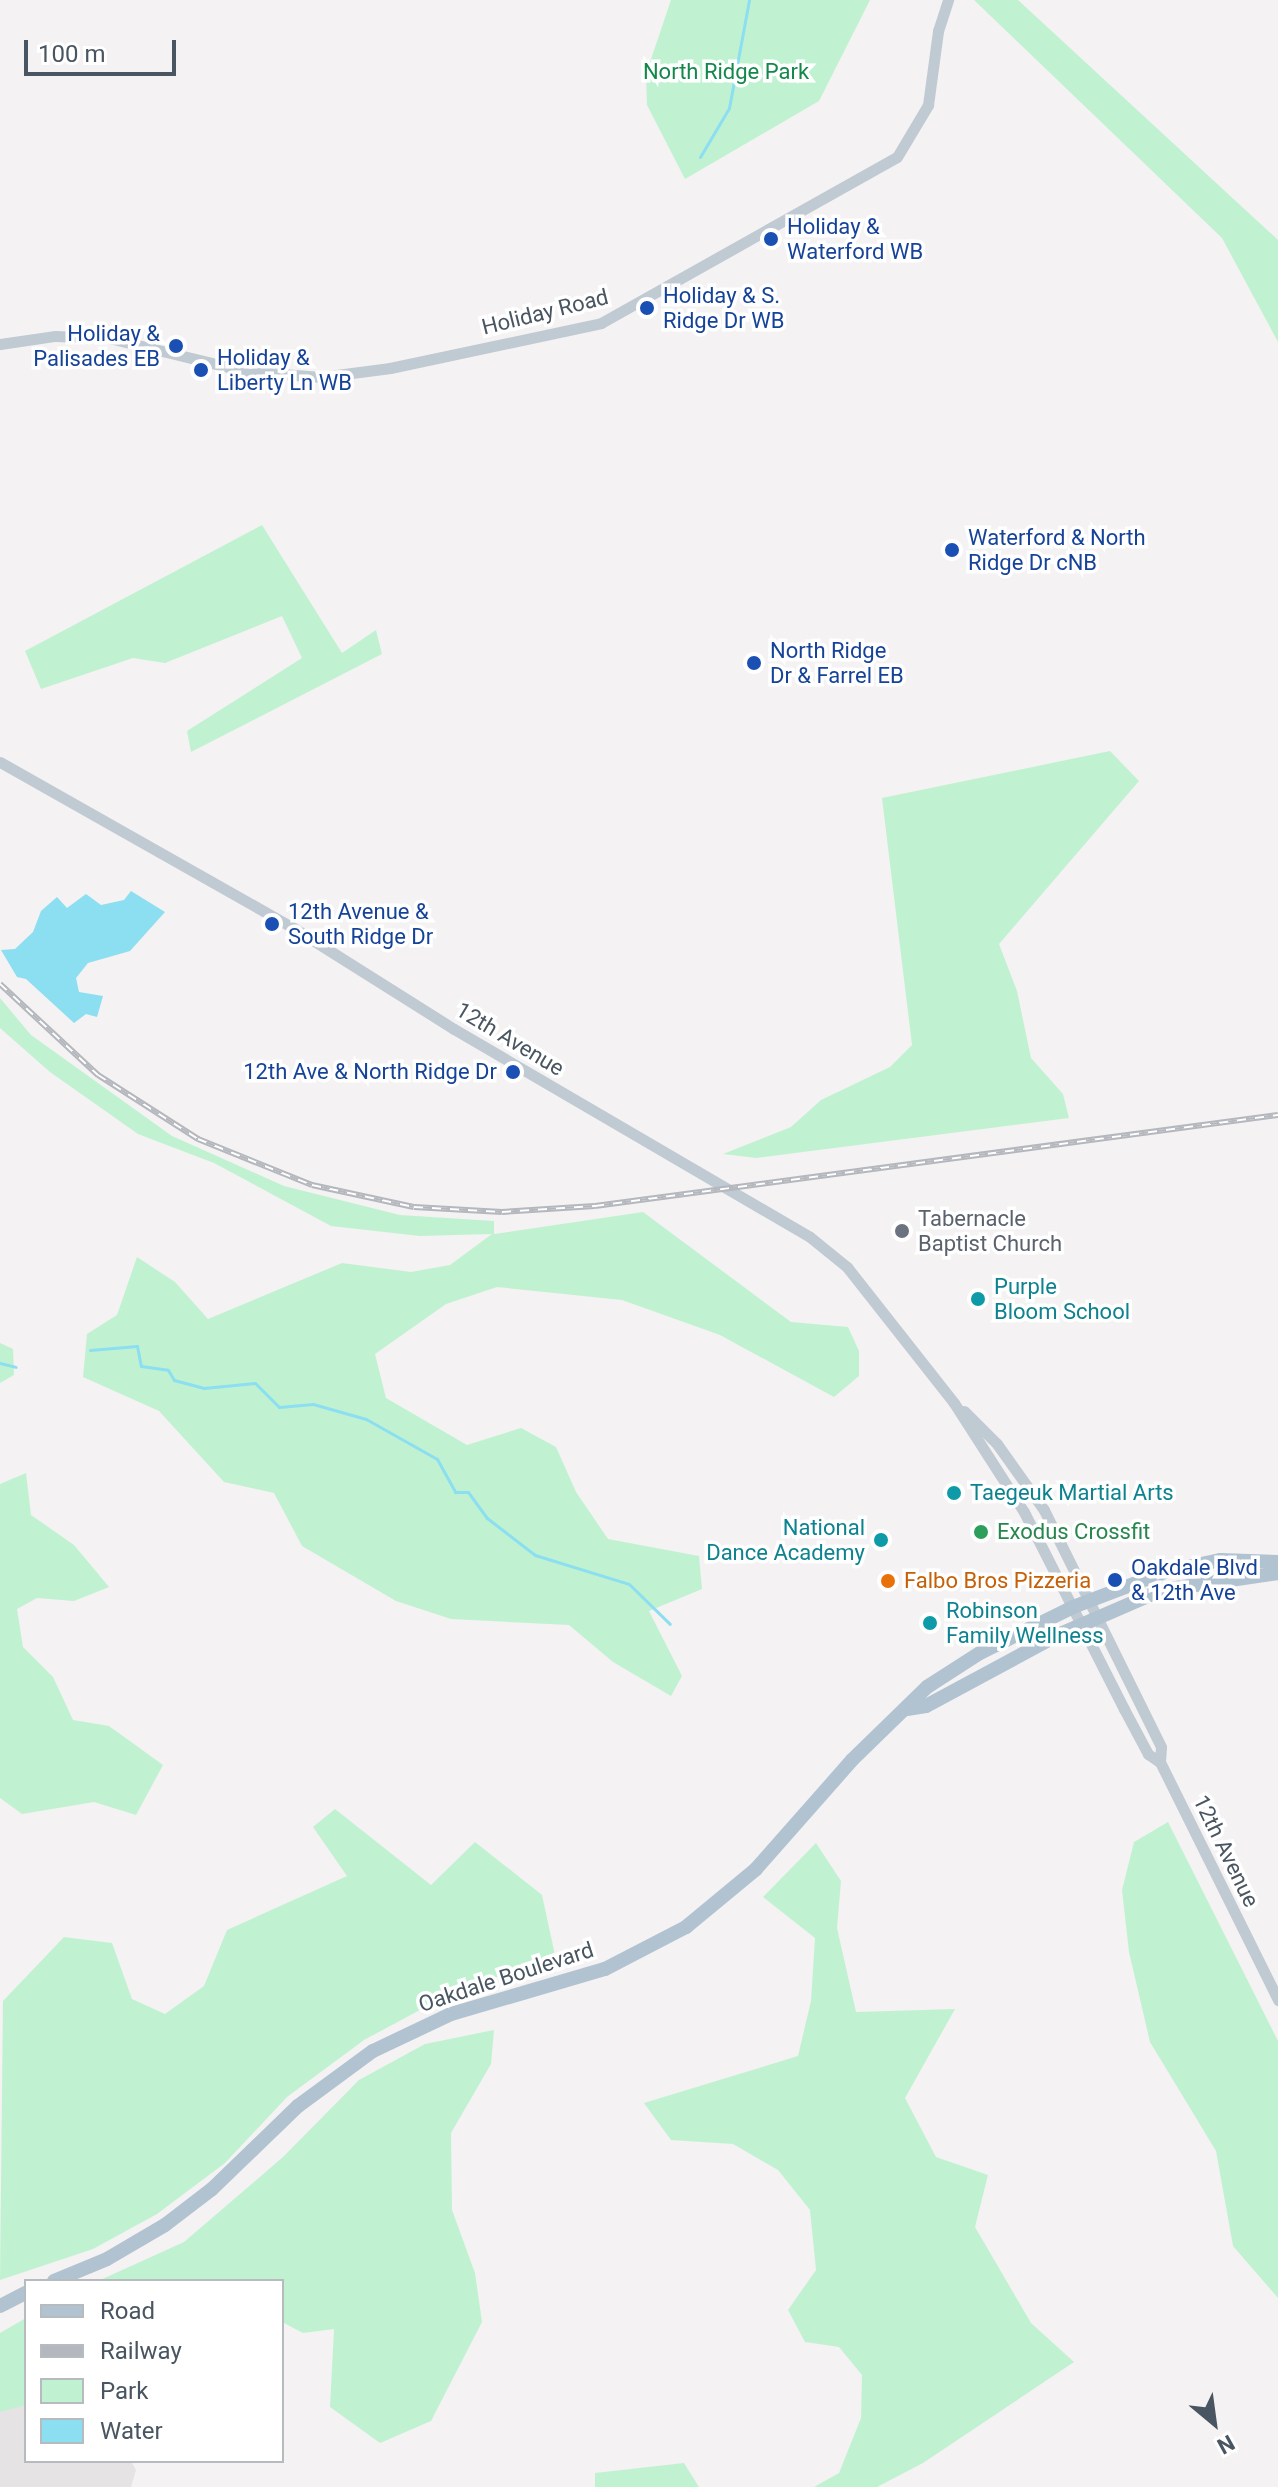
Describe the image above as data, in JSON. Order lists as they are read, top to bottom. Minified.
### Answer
{"streets":{"main road":["Oakdale Boulevard"],"street":["Holiday Road","12th Avenue"]},"crossings":[["12th Avenue","Oakdale Boulevard"]],"parks":["North Ridge Park"],"places":["Holiday & Waterford WB","Holiday & S. Ridge Dr WB","Holiday & Palisades EB","Holiday & Liberty Ln WB","Waterford & North Ridge Dr cNB","North Ridge Dr & Farrel EB","12th Avenue & South Ridge Dr","12th Ave & North Ridge Dr","Tabernacle Baptist Church","Purple Bloom School","Taegeuk Martial Arts","Exodus Crossfit","National Dance Academy","Oakdale Blvd & 12th Ave","Falbo Bros Pizzeria","Robinson Family Wellness"],"legend":["Road","Railway","Park","Water"],"scale_bar":"100 m","north":"bottom right"}
